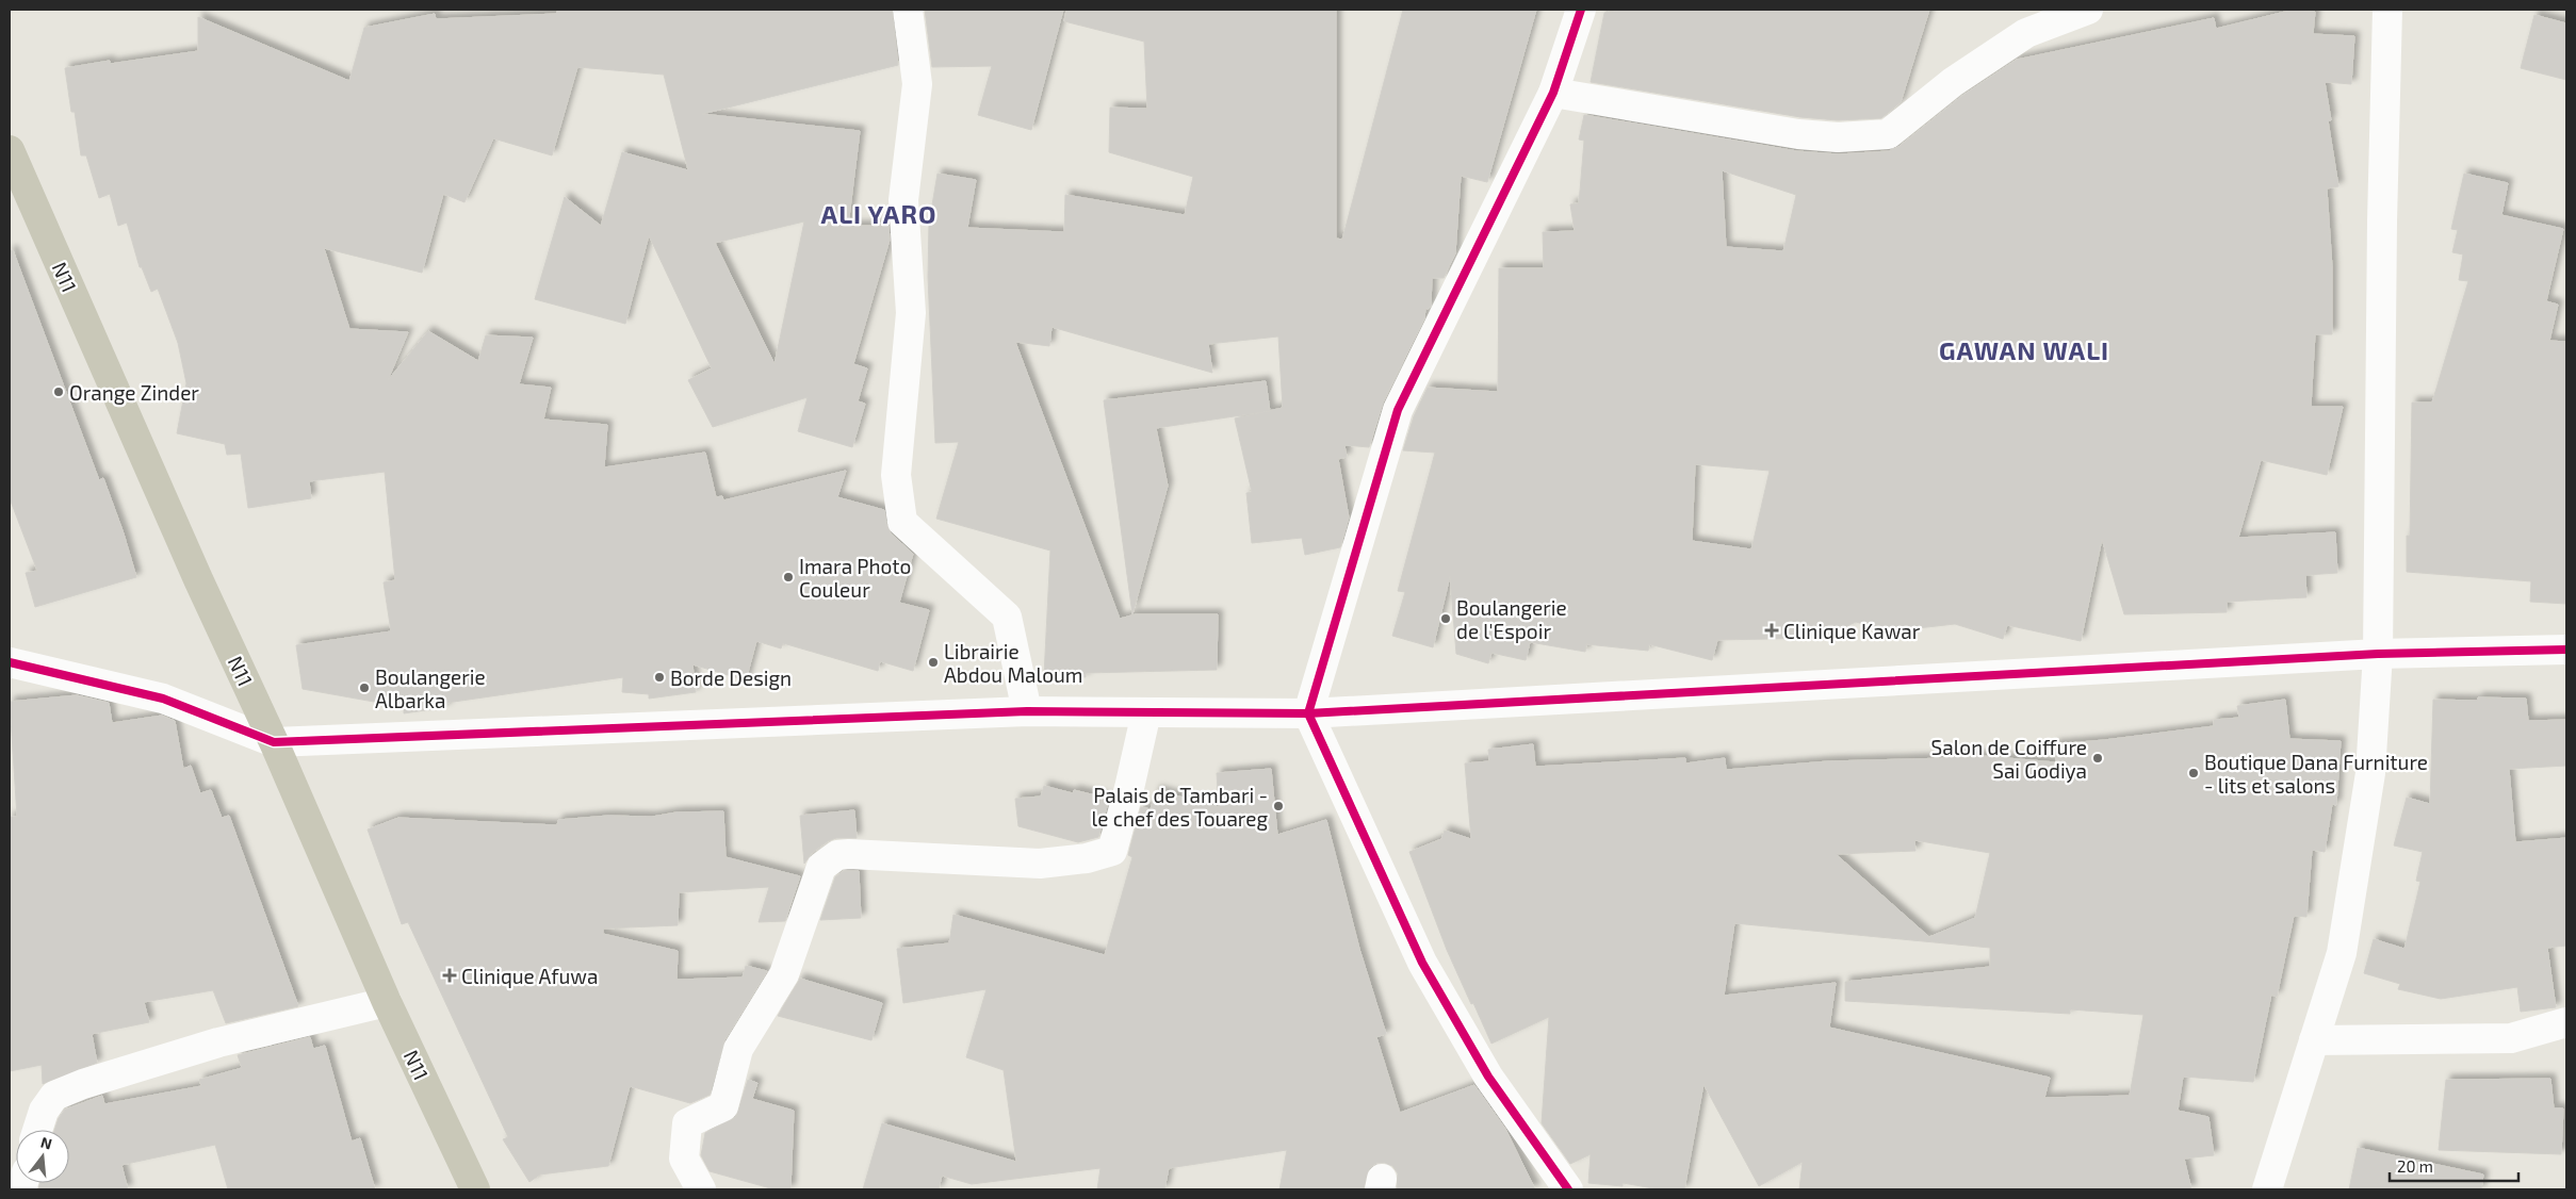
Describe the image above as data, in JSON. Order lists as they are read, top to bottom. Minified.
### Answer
{"streets":{"main road":["N11"]},"districts":["ALI YARO","GAWAN WALI"],"places":{"other":["Orange Zinder","Imara Photo Couleur","Boulangerie de l'Espoir","Librairie Abdou Maloum","Borde Design","Boulangerie Albarka","Salon de Coiffure Sai Godiya","Boutique Dana Furniture - lits et salons","Palais de Tambari - le chef des Touareg"],"health":["Clinique Kawar","Clinique Afuwa"]},"scale_bar":"20 m","north":"top"}
